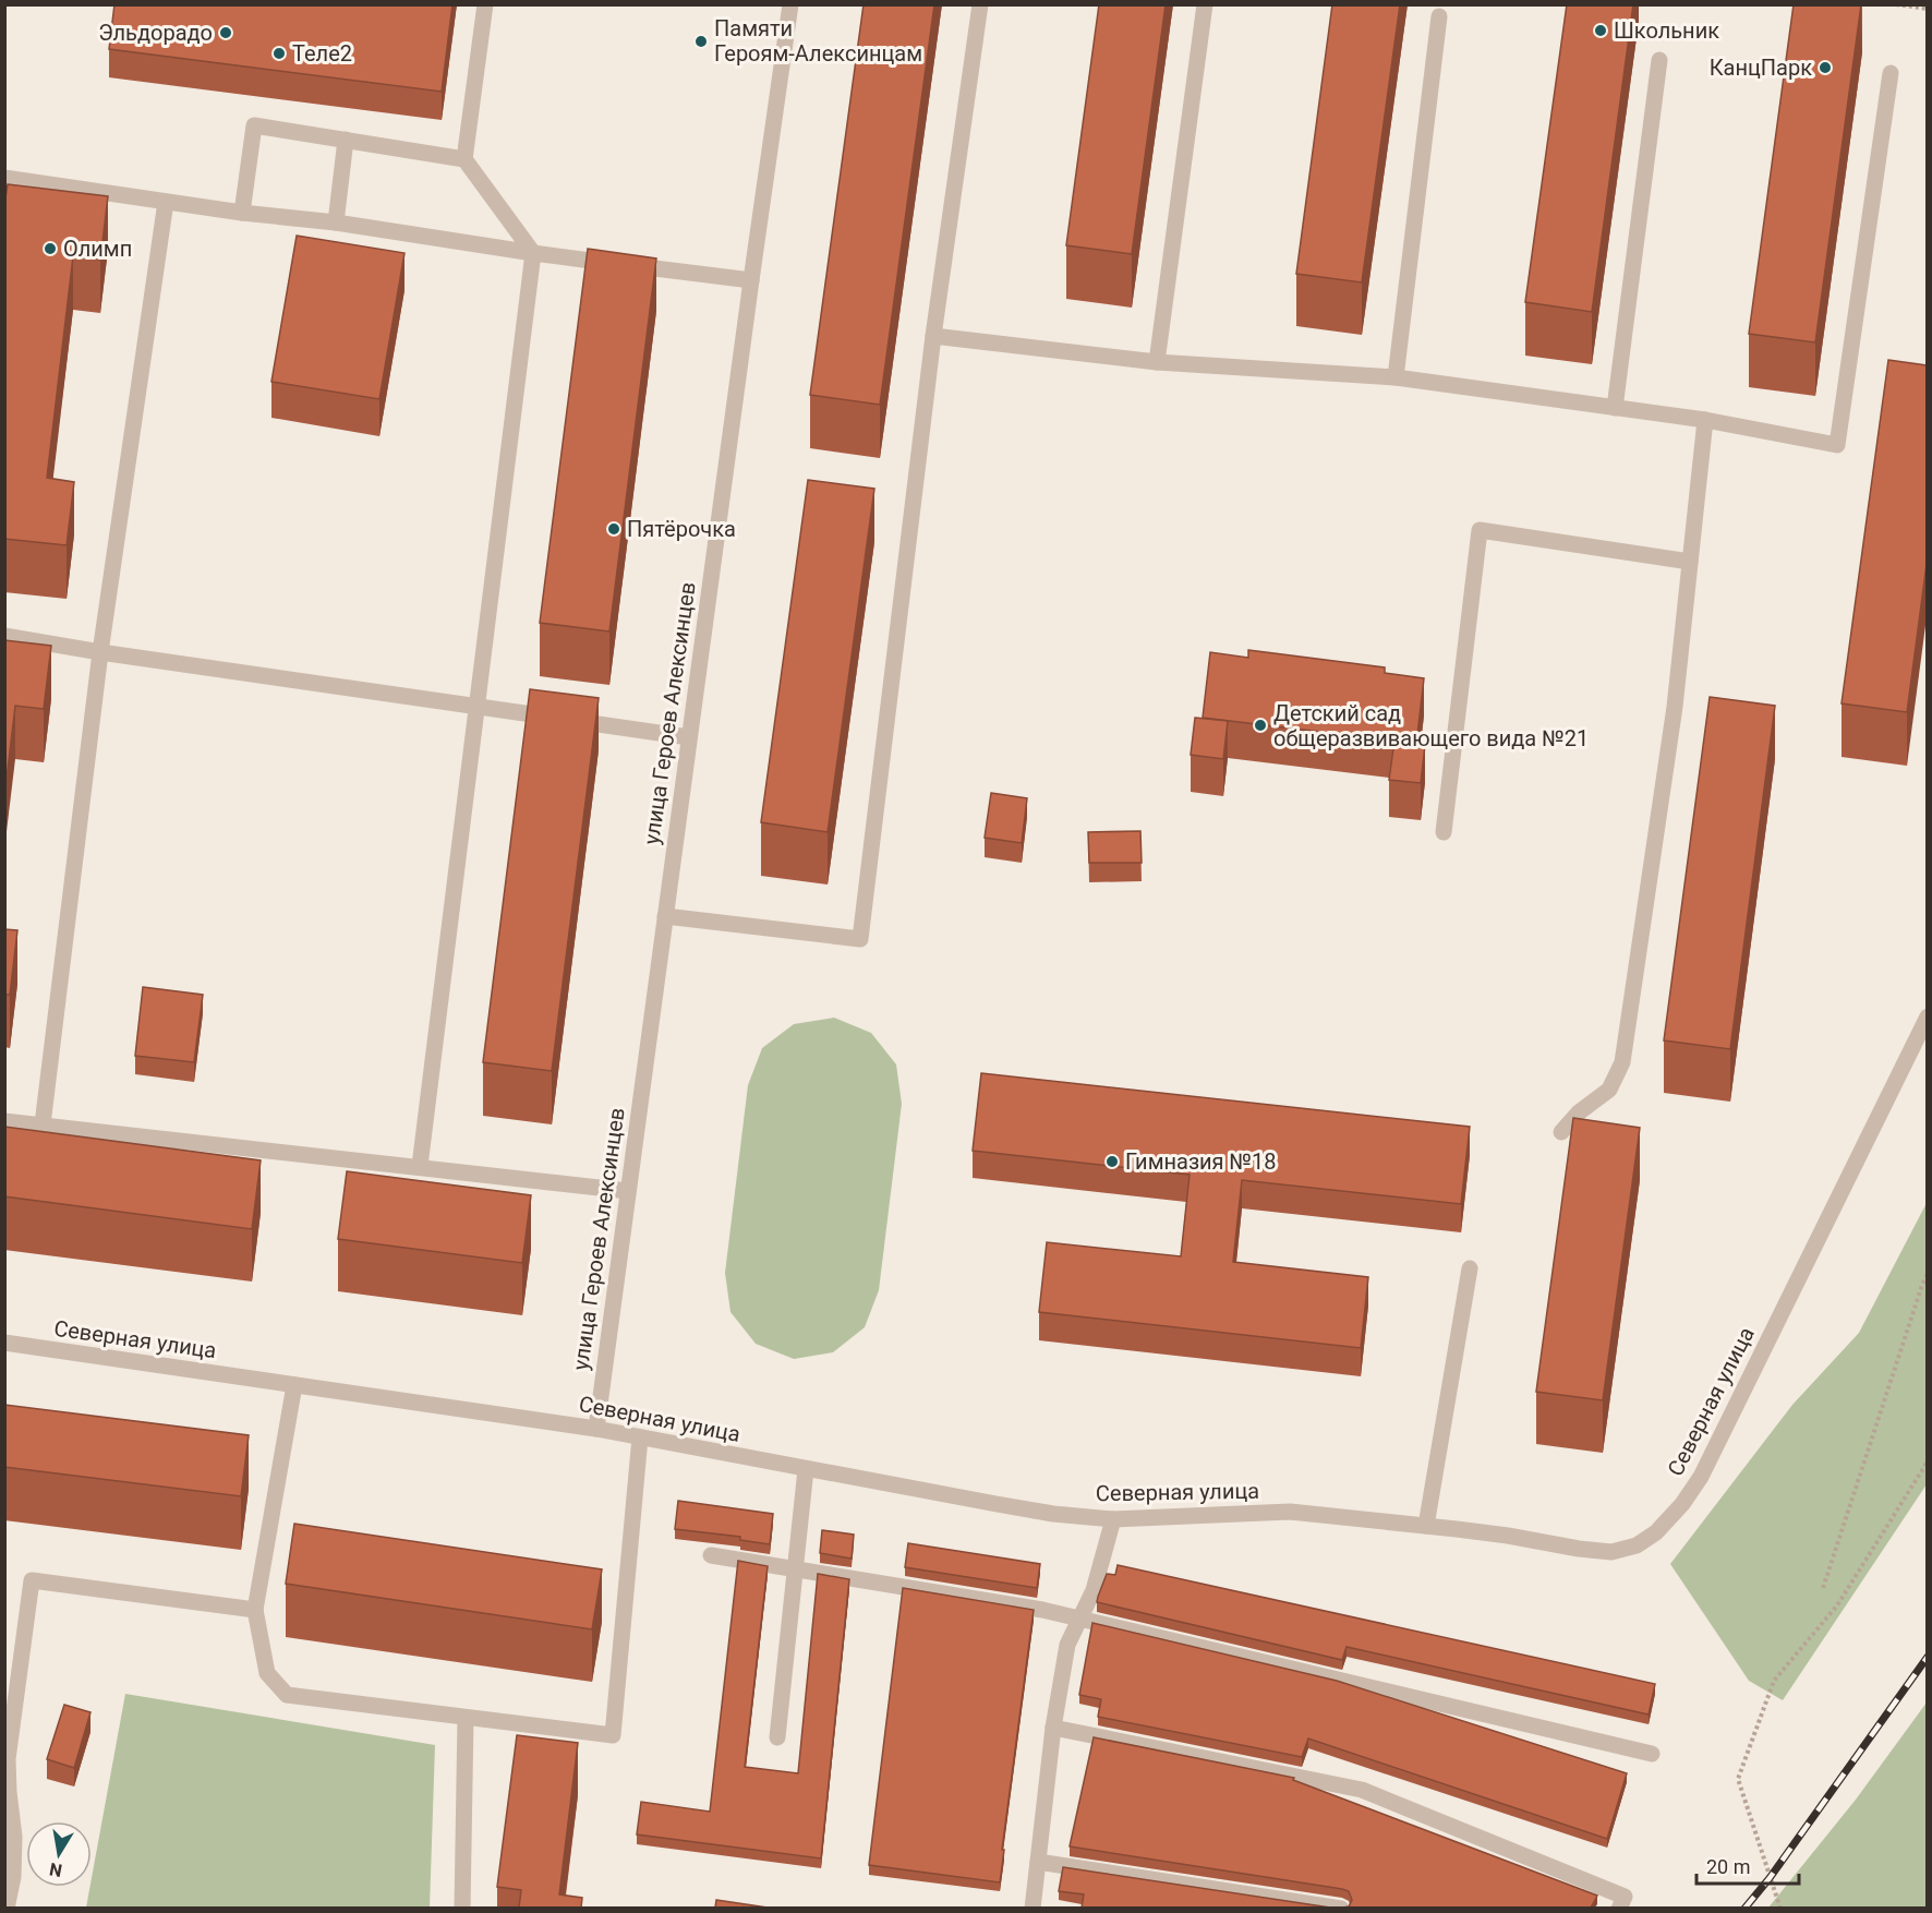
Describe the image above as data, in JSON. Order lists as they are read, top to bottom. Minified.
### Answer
{"streets":{"street":["улица Героев Алексинцев","Северная улица"]},"crossings":[["улица Героев Алексинцев","Северная улица"]],"places":["Школьник","Эльдорадо","Памяти Героям-Алексинцам","Теле2","КанцПарк","Олимп","Пятёрочка","Детский сад общеразвивающего вида №21","Гимназия №18"],"scale_bar":"20 m","north":"bottom"}
